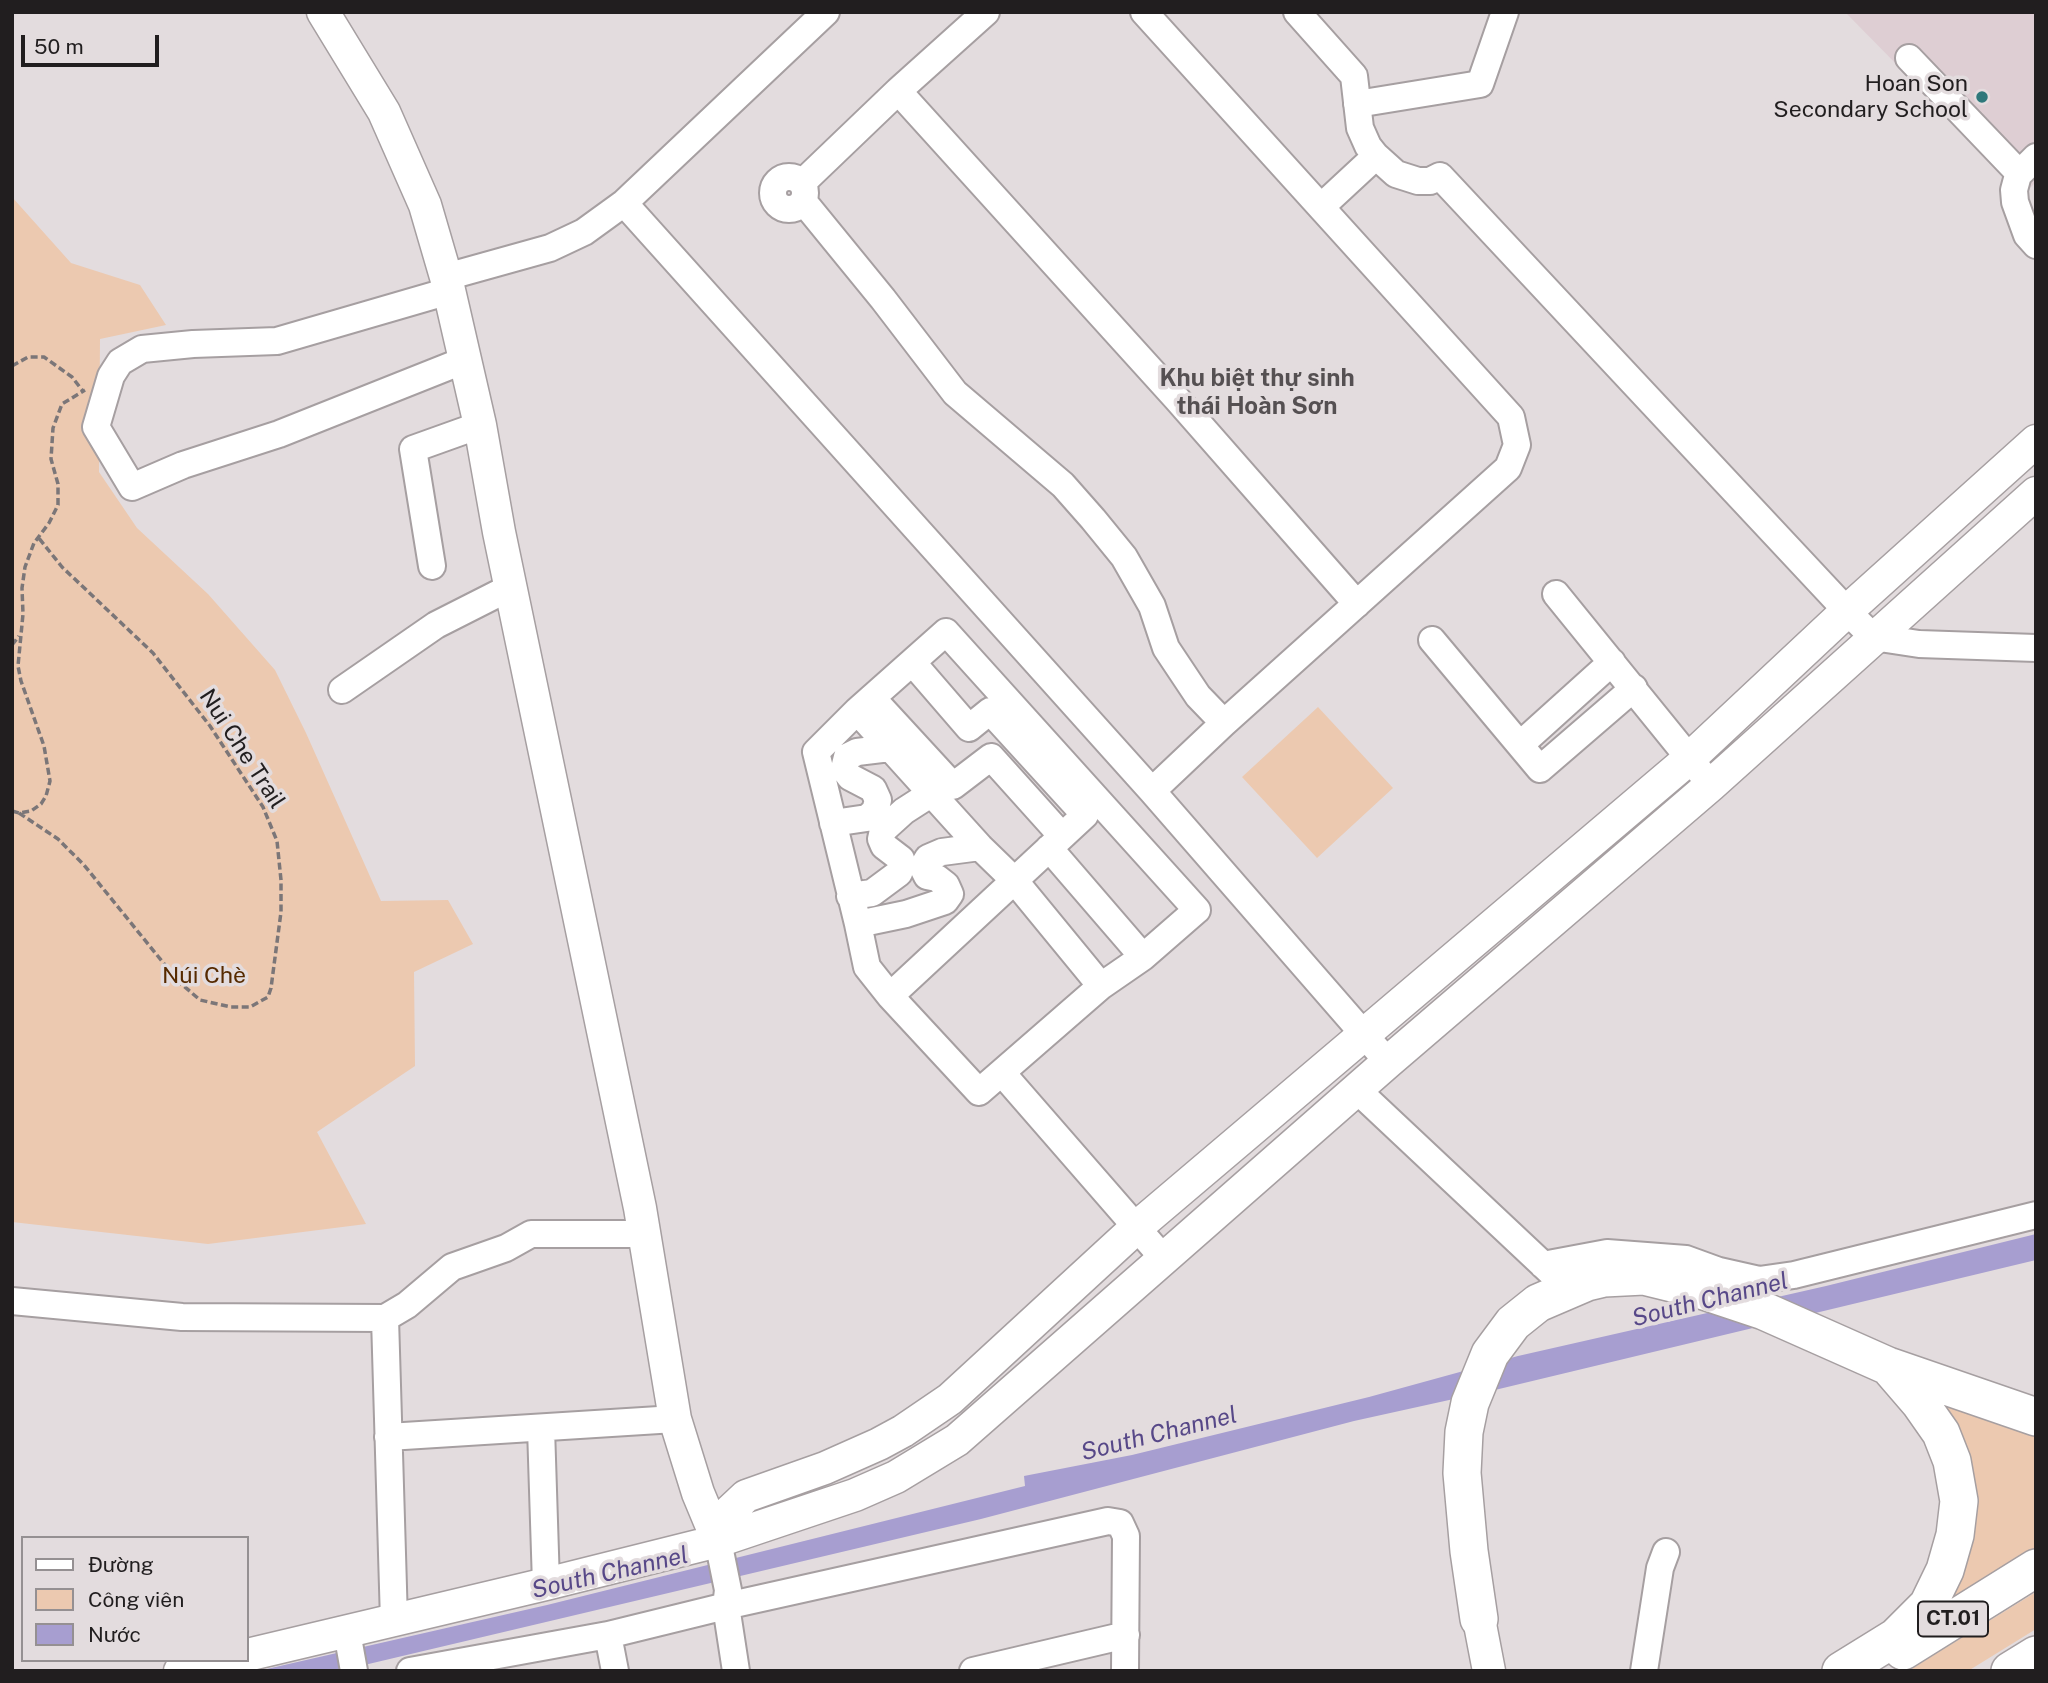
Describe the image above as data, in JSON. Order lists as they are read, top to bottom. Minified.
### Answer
{"streets":{"highway":["CT.01"],"path":["Nui Che Trail"]},"districts":["Khu biệt thự sinh thái Hoàn Sơn"],"water":["South Channel"],"parks":["Núi Chè"],"places":["Hoan Son Secondary School"],"legend":["Đường","Công viên","Nước"],"scale_bar":"50 m"}
